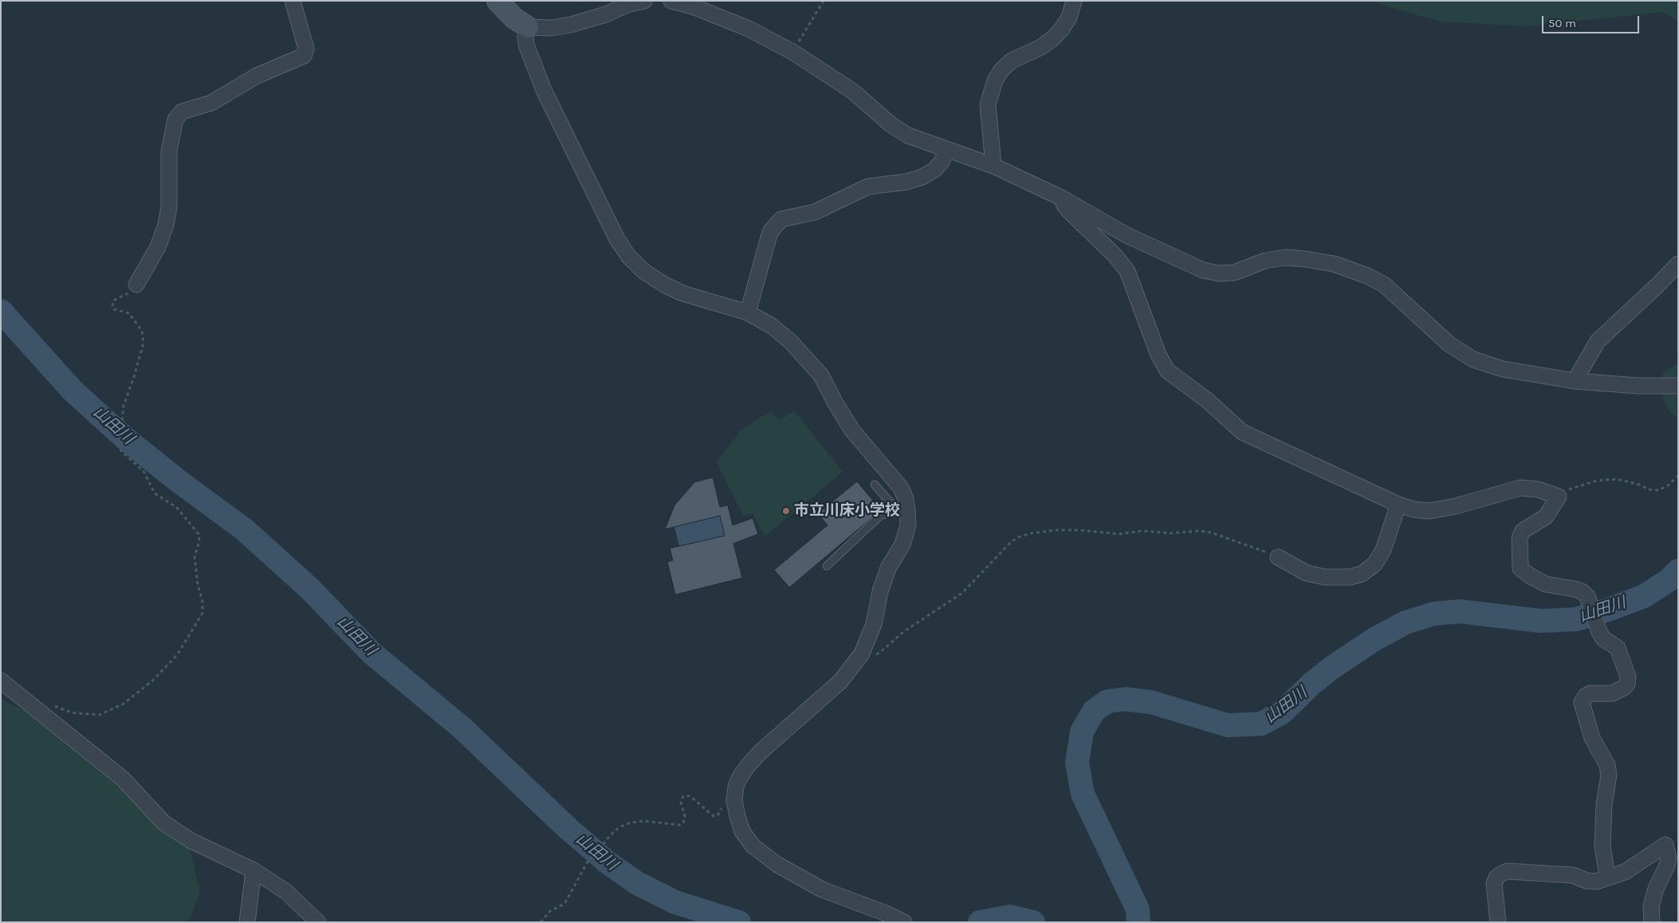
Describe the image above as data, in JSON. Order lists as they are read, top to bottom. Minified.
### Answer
{"water":["山田川"],"places":["市立川床小学校"],"scale_bar":"50 m"}
